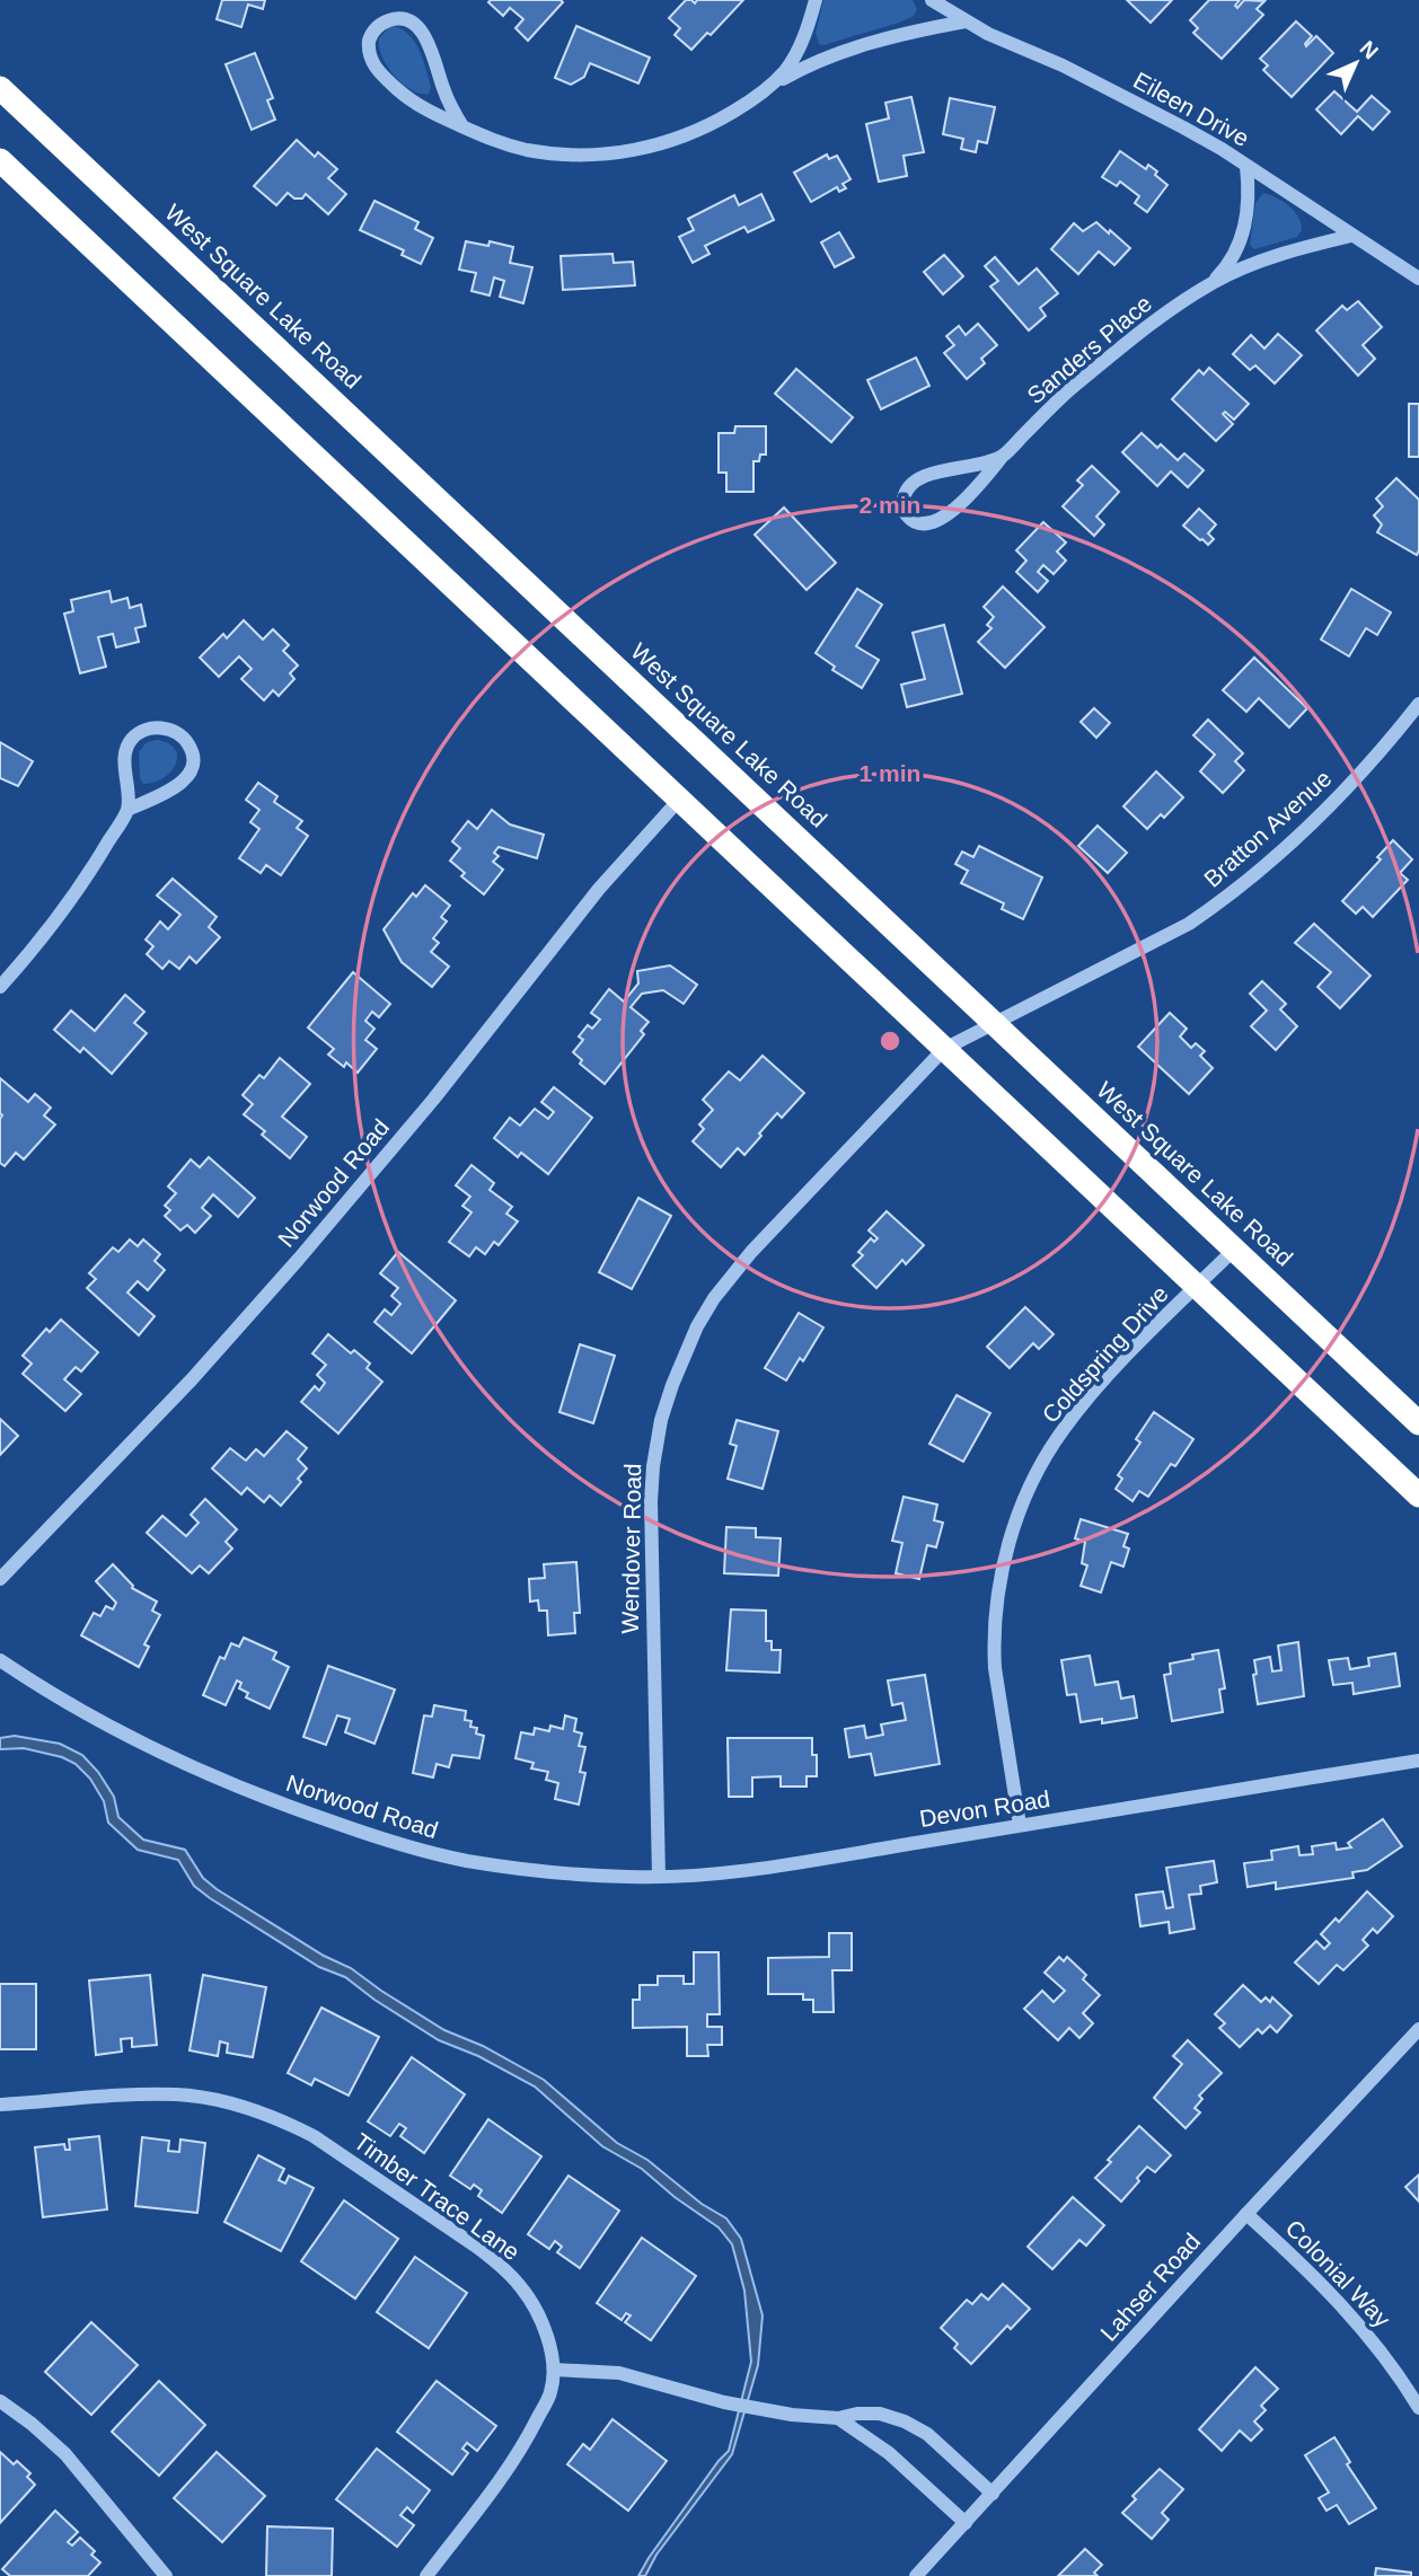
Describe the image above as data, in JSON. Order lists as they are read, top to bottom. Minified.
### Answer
{"streets":{"highway":["West Square Lake Road"],"street":["Eileen Drive","Sanders Place","Bratton Avenue","Norwood Road","Coldspring Drive","Wendover Road","Devon Road","Timber Trace Lane","Colonial Way","Lahser Road"]},"crossings":[["Eileen Drive","Sanders Place"],["West Square Lake Road","Bratton Avenue"],["West Square Lake Road","Coldspring Drive"],["West Square Lake Road","Wendover Road"],["Bratton Avenue","Wendover Road"],["Norwood Road","Devon Road"],["Coldspring Drive","Devon Road"],["Wendover Road","Devon Road"],["Colonial Way","Lahser Road"]],"north":"top right","rings":["2 min","1 min"]}
